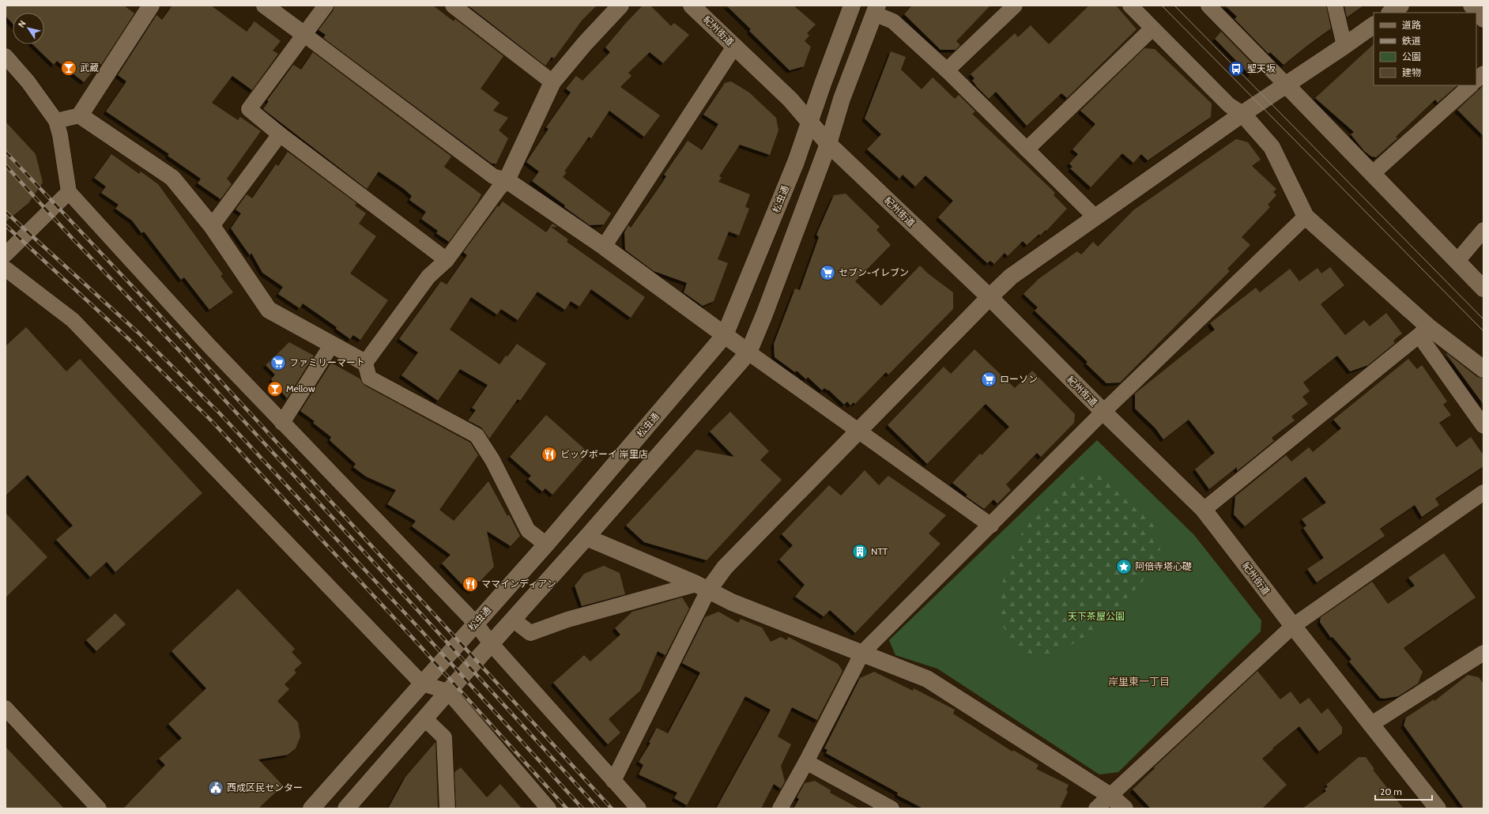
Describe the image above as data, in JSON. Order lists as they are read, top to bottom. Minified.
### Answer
{"streets":{"street":["紀州街道","松虫通"]},"crossings":[["紀州街道","松虫通"]],"districts":["岸里東一丁目"],"parks":["天下茶屋公園"],"places":{"bar":["武蔵","Mellow"],"bus stop":["聖天坂"],"supermarket":["セブン-イレブン","ファミリーマート","ローソン"],"restaurant":["ビッグボーイ 岸里店","ママインディアン"],"building":["NTT"],"place":["阿倍寺塔心礎"],"public building":["西成区民センター"]},"legend":["道路","鉄道","公園","建物"],"scale_bar":"20 m","north":"top left"}
